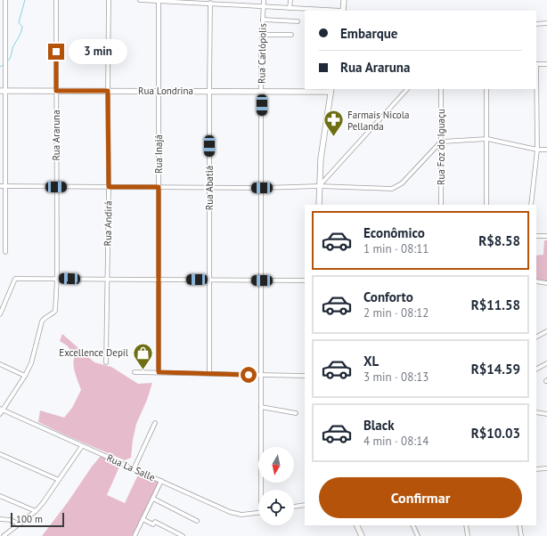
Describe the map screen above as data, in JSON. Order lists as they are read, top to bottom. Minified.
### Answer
{"streets":{"street":["Rua Carlópolis","Rua Londrina","Rua Araruna","Rua Foz do Iguaçu","Rua Inajá","Rua Abatiá","Rua Andirá","Rua La Salle"]},"crossings":[["Rua Carlópolis","Rua Londrina"],["Rua Londrina","Rua Araruna"],["Rua Londrina","Rua Inajá"],["Rua Londrina","Rua Abatiá"],["Rua Londrina","Rua Andirá"]],"places":{"pharmacy":["Farmais Nicola Pellanda"],"shop":["Excellence Depil"]},"scale_bar":"100 m","north":"bottom","page":{"banner":["Embarque","Rua Araruna"],"bubble":"3 min","list":[{"name":"Econômico","note":"1 min · 08:11","value":"R$8.58"},{"name":"Conforto","note":"2 min · 08:12","value":"R$11.58"},{"name":"XL","note":"3 min · 08:13","value":"R$14.59"},{"name":"Black","note":"4 min · 08:14","value":"R$10.03"}],"buttons":"Confirmar","scale":"100 m"}}
